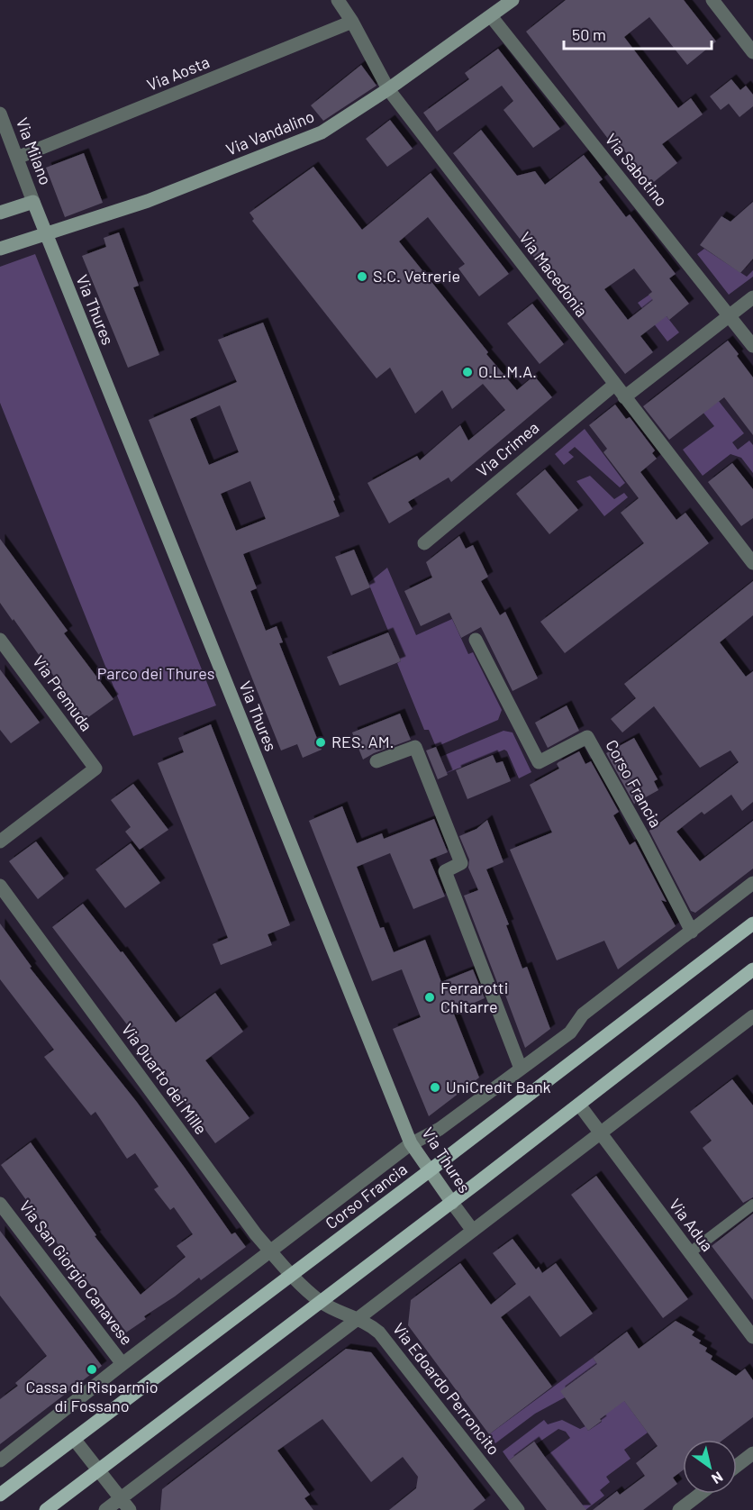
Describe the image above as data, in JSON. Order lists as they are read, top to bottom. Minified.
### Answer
{"streets":{"main road":["Corso Francia"],"street":["Via Aosta","Via Vandalino","Via Milano","Via Sabotino","Via Macedonia","Via Thures","Via Crimea","Via Premuda","Via Quarto dei Mille","Via Adua","Via San Giorgio Canavese","Via Edoardo Perroncito"]},"crossings":[["Via Aosta","Via Milano"],["Via Aosta","Via Macedonia"],["Via Vandalino","Via Sabotino"],["Via Vandalino","Via Macedonia"],["Via Vandalino","Via Thures"],["Via Milano","Via Thures"],["Via Macedonia","Via Crimea"],["Via Thures","Corso Francia"],["Corso Francia","Via Quarto dei Mille"],["Corso Francia","Via San Giorgio Canavese"],["Via Quarto dei Mille","Via Edoardo Perroncito"]],"parks":["Parco dei Thures"],"places":["S.C. Vetrerie","O.L.M.A.","RES. AM.","Ferrarotti Chitarre","UniCredit Bank","Cassa di Risparmio di Fossano"],"scale_bar":"50 m","north":"bottom right"}
